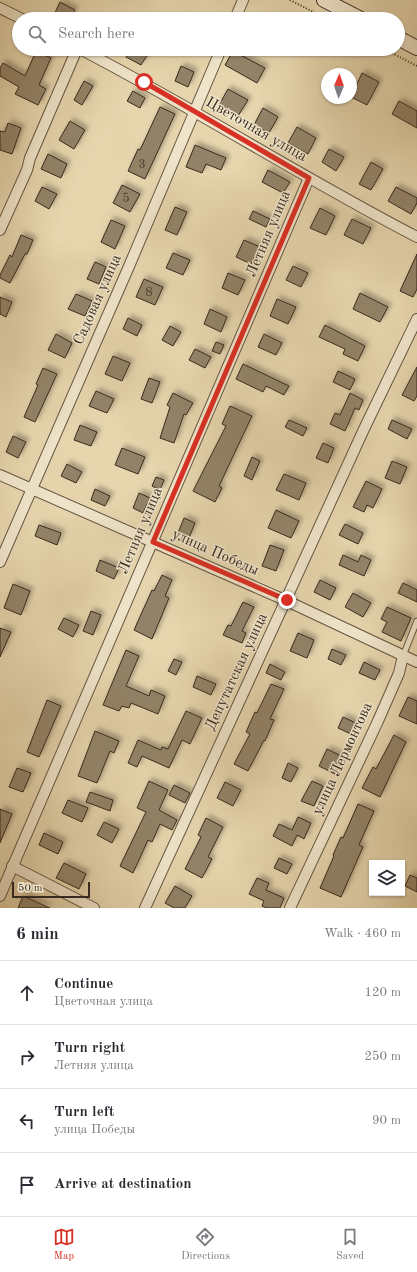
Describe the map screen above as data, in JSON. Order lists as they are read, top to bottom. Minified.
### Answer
{"streets":{"street":["Цветочная улица","Летняя улица","Садовая улица","улица Победы","Депутатская улица","улица Лермонтова"]},"crossings":[["Цветочная улица","Летняя улица"],["Цветочная улица","Садовая улица"],["Летняя улица","улица Победы"],["Садовая улица","улица Победы"],["улица Победы","Депутатская улица"],["улица Победы","улица Лермонтова"]],"house_numbers":["3","5","8"],"scale_bar":"50 m","north":"top","page":{"search":"Search here","scale":"50 m","heading":["6 min","Walk · 460 m"],"list":[["Continue","Цветочная улица","120 m"],["Turn right","Летняя улица","250 m"],["Turn left","улица Победы","90 m"],"Arrive at destination"],"nav":["Map","Directions","Saved"]}}
